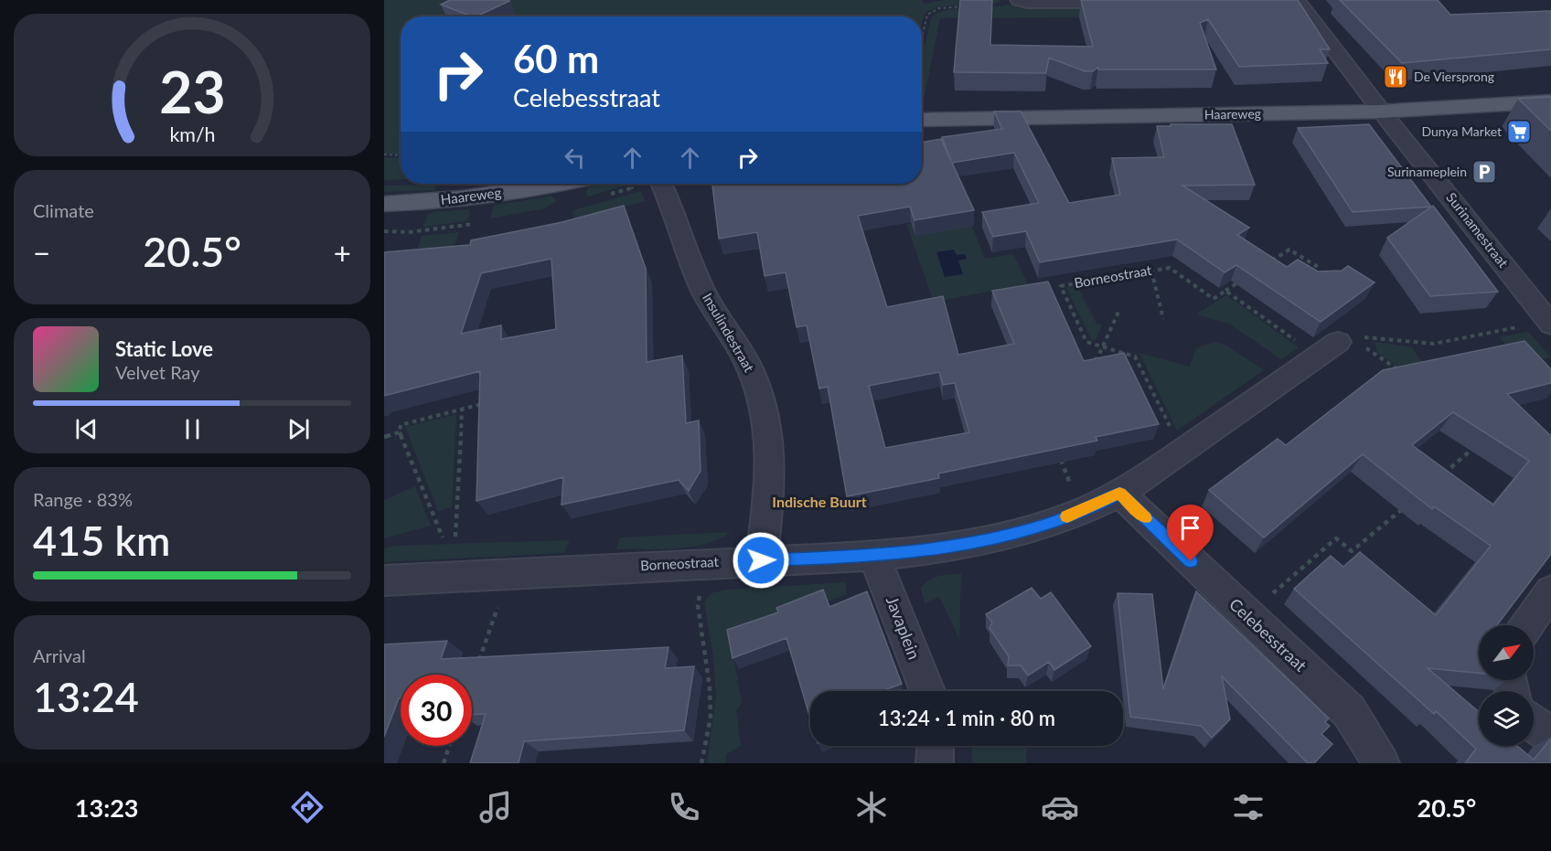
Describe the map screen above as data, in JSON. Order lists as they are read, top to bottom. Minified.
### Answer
{"streets":{"main road":["Haareweg"],"street":["Surinamestraat","Borneostraat","Insulindestraat","Javaplein","Celebesstraat"]},"crossings":[["Haareweg","Surinamestraat"],["Borneostraat","Insulindestraat"],["Borneostraat","Javaplein"],["Borneostraat","Celebesstraat"]],"districts":["Indische Buurt"],"places":{"restaurant":["De Viersprong"],"supermarket":["Dunya Market"],"parking":["Surinameplein"]},"north":"top right","page":{"turn":["60 m","Celebesstraat"],"tile":["Climate",["Range · 83%","415 km"],["Arrival","13:24"]],"heat":["−","20.5°","+"],"song":["Static Love","Velvet Ray"],"limit":"30","trip":"13:24 · 1 min · 80 m","tabs":["13:23","20.5°"],"gauge":["23","km/h"]}}
